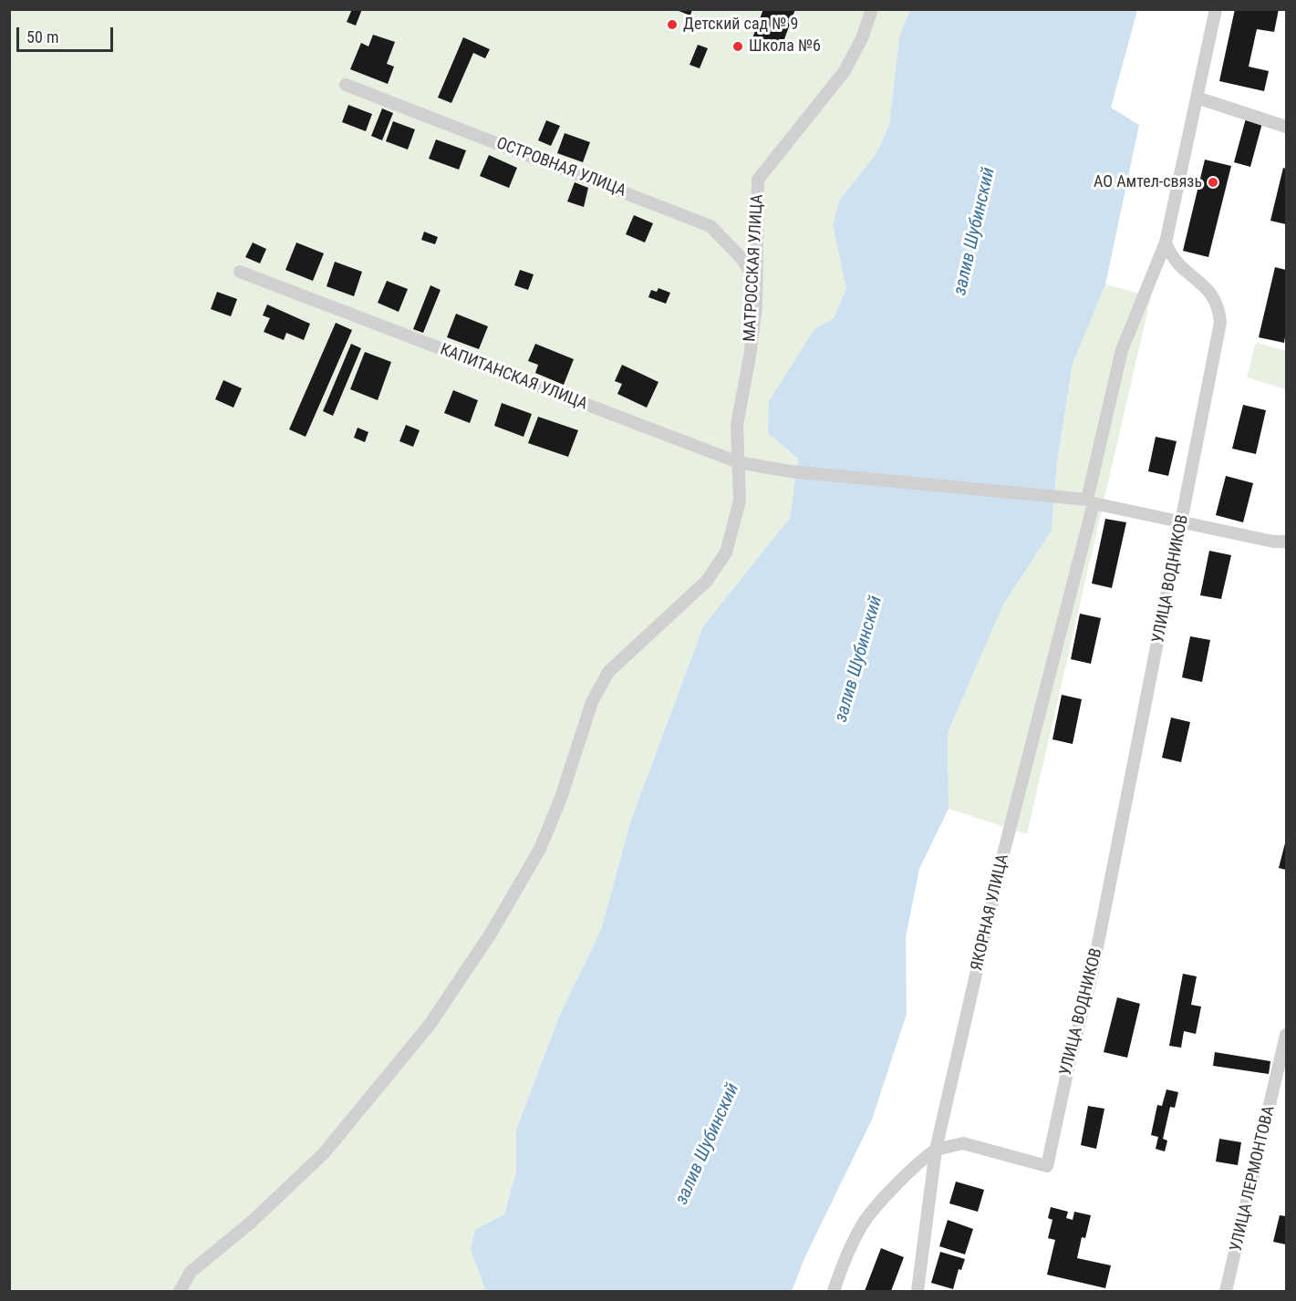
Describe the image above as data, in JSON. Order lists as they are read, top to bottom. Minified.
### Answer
{"streets":{"street":["ОСТРОВНАЯ УЛИЦА","МАТРОССКАЯ УЛИЦА","КАПИТАНСКАЯ УЛИЦА","УЛИЦА ВОДНИКОВ","ЯКОРНАЯ УЛИЦА","УЛИЦА ЛЕРМОНТОВА"]},"crossings":[["ОСТРОВНАЯ УЛИЦА","МАТРОССКАЯ УЛИЦА"],["МАТРОССКАЯ УЛИЦА","КАПИТАНСКАЯ УЛИЦА"],["КАПИТАНСКАЯ УЛИЦА","УЛИЦА ВОДНИКОВ"],["КАПИТАНСКАЯ УЛИЦА","ЯКОРНАЯ УЛИЦА"],["УЛИЦА ВОДНИКОВ","ЯКОРНАЯ УЛИЦА"]],"water":["залив Шубинский"],"places":["Детский сад № 9","Школа №6","АО Амтел-связь"],"scale_bar":"50 m"}
